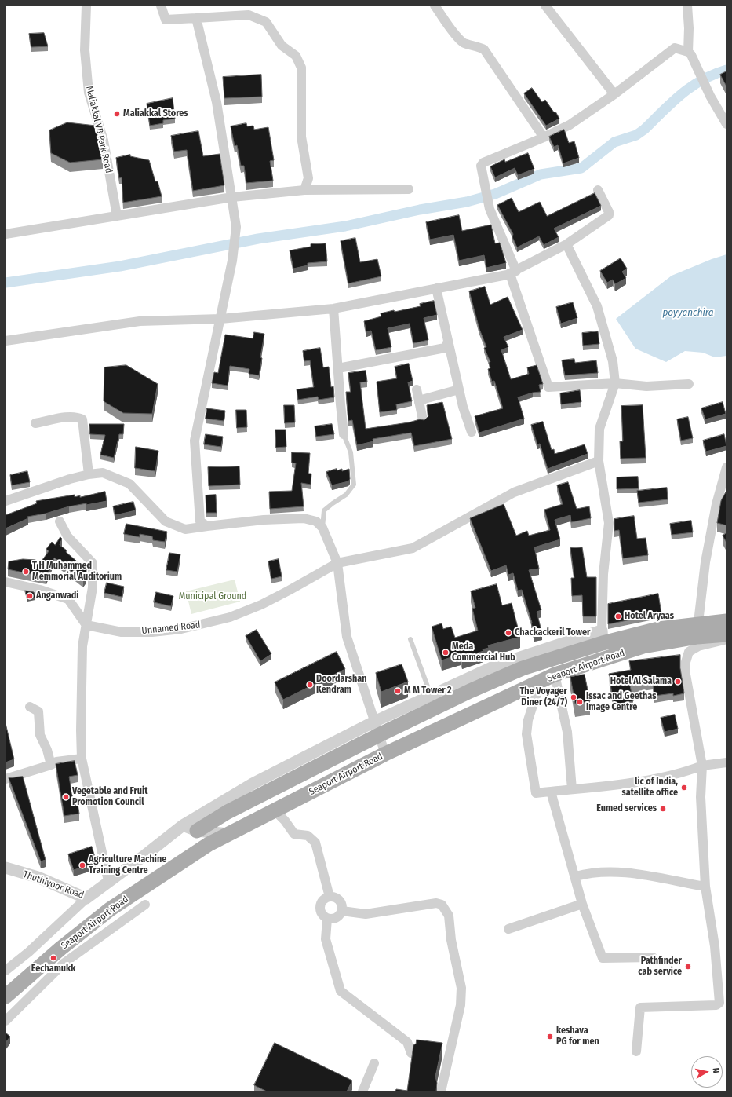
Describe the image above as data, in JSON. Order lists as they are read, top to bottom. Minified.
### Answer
{"streets":{"main road":["Seaport Airport Road"],"street":["Maliakkal VB Park Road","Unnamed Road","Thuthiyoor Road"]},"crossings":[["Seaport Airport Road","Thuthiyoor Road"]],"water":["poyyanchira"],"parks":["Municipal Ground"],"places":["Maliakkal Stores","T H Muhammed Memmorial Auditorium","Anganwadi","Hotel Aryaas","Chackackeril Tower","Meda Commercial Hub","Hotel Al Salama","Doordarshan Kendram","M M Tower 2","The Voyager Diner (24/7)","Issac and Geethas Image Centre","lic of India, satellite office","Vegetable and Fruit Promotion Council","Eumed services","Agriculture Machine Training Centre","Eechamukk","Pathfinder cab service","keshava PG for men"],"north":"right"}
